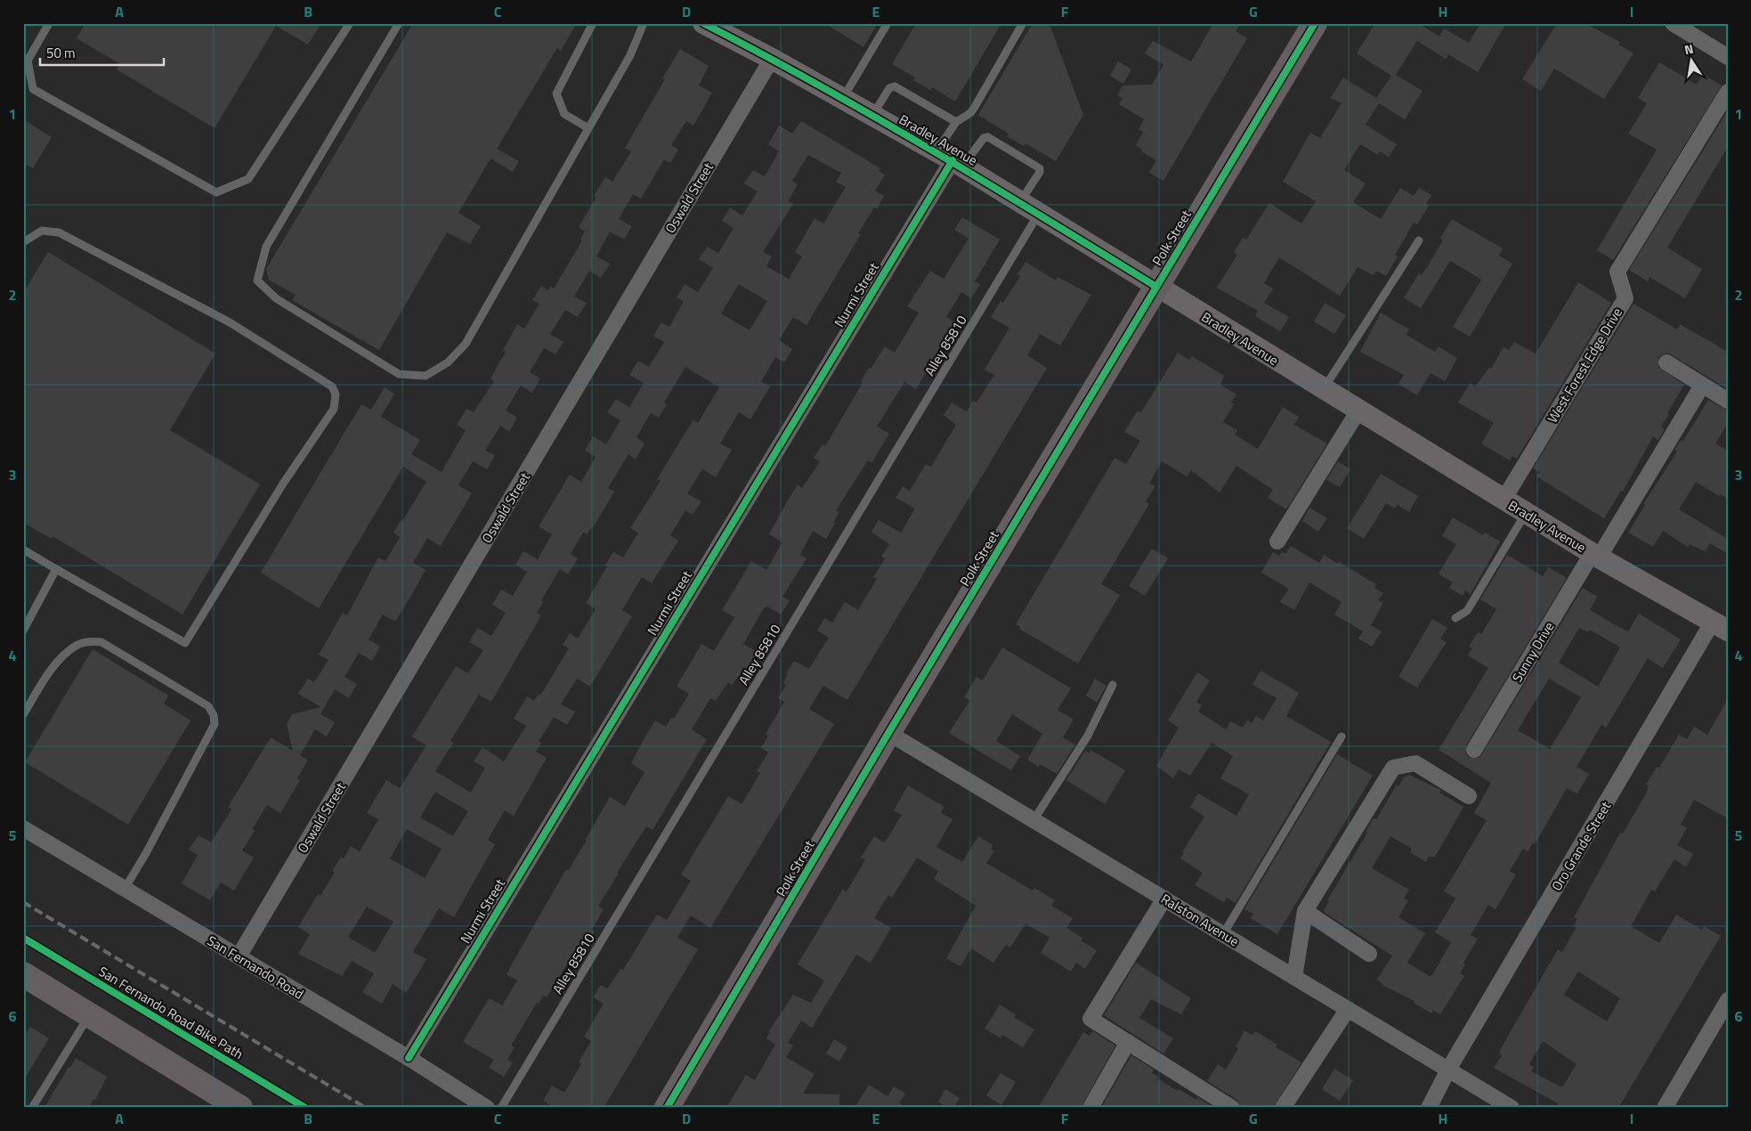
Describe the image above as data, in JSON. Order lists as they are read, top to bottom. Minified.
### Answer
{"streets":{"main road":["Polk Street"],"street":["Bradley Avenue","Oswald Street","Nurmi Street","West Forest Edge Drive","Sunny Drive","Oro Grande Street","Ralston Avenue","San Fernando Road"],"lane":["Alley 85810"],"cycle path":["San Fernando Road Bike Path"]},"crossings":[["Bradley Avenue","Oswald Street"],["Bradley Avenue","Polk Street"],["Bradley Avenue","Nurmi Street"],["Bradley Avenue","Alley 85810"],["Bradley Avenue","West Forest Edge Drive"],["Bradley Avenue","Sunny Drive"],["Bradley Avenue","Oro Grande Street"],["Oswald Street","San Fernando Road"],["Polk Street","Ralston Avenue"],["Nurmi Street","San Fernando Road"],["Oro Grande Street","Ralston Avenue"]],"scale_bar":"50 m","north":"top","grid":{"columns":["A","B","C","D","E","F","G","H","I"],"rows":["1","2","3","4","5","6"]}}
